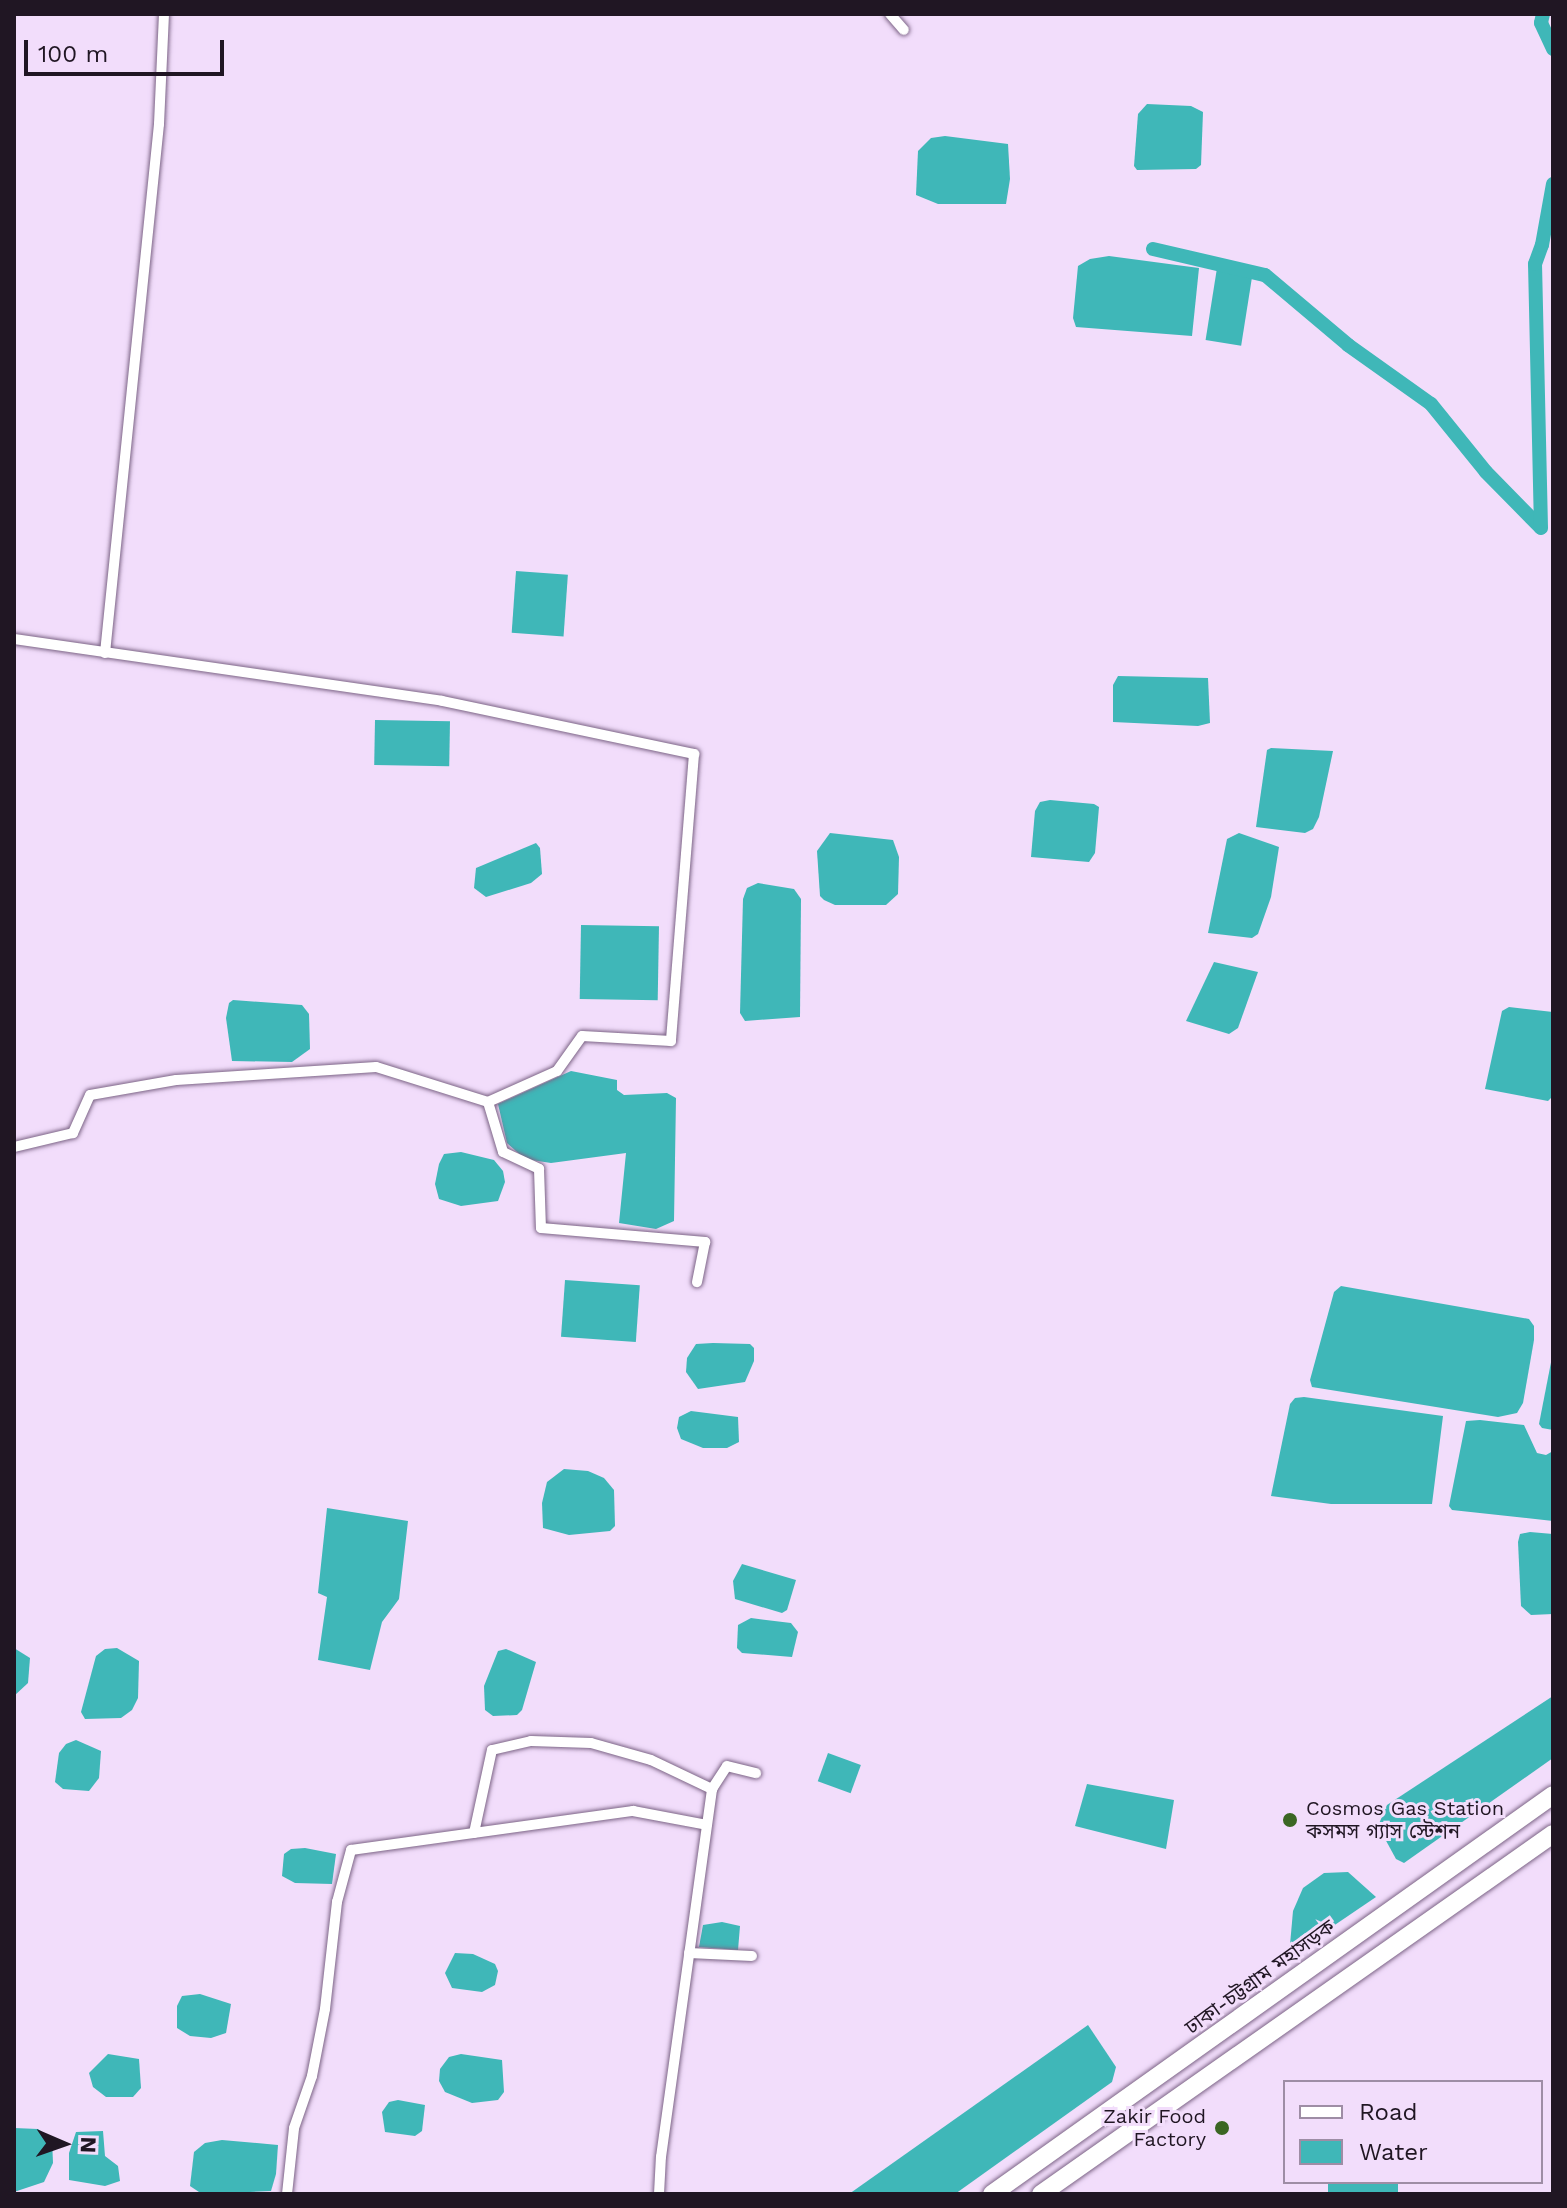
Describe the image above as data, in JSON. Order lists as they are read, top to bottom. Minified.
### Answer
{"streets":{"highway":["ঢাকা-চট্টগ্রাম মহাসড়ক"]},"places":["Cosmos Gas Station কসমস গ্যাস স্টেশন","Zakir Food Factory"],"legend":["Road","Water"],"scale_bar":"100 m","north":"right"}
